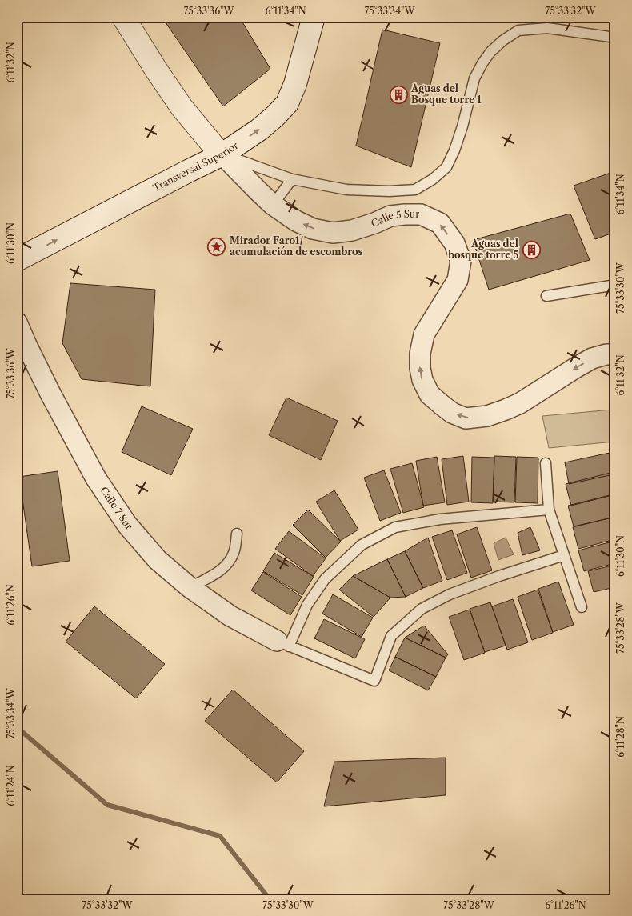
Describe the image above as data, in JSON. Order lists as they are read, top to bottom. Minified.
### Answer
{"streets":{"main road":["Transversal Superior","Calle 5 Sur"],"street":["Calle 7 Sur"]},"crossings":[["Transversal Superior","Calle 5 Sur"]],"one_way":["Transversal Superior"],"places":{"building":["Aguas del Bosque torre 1","Aguas del bosque torre 5"],"place":["Mirador Faro1/ acumulación de escombros"]},"coordinates":["75°33'36\"W","6°11'34\"N","75°33'34\"W","75°33'32\"W","6°11'32\"N","6°11'30\"N","75°33'30\"W","6°11'26\"N","75°33'28\"W","6°11'28\"N","6°11'24\"N"]}
